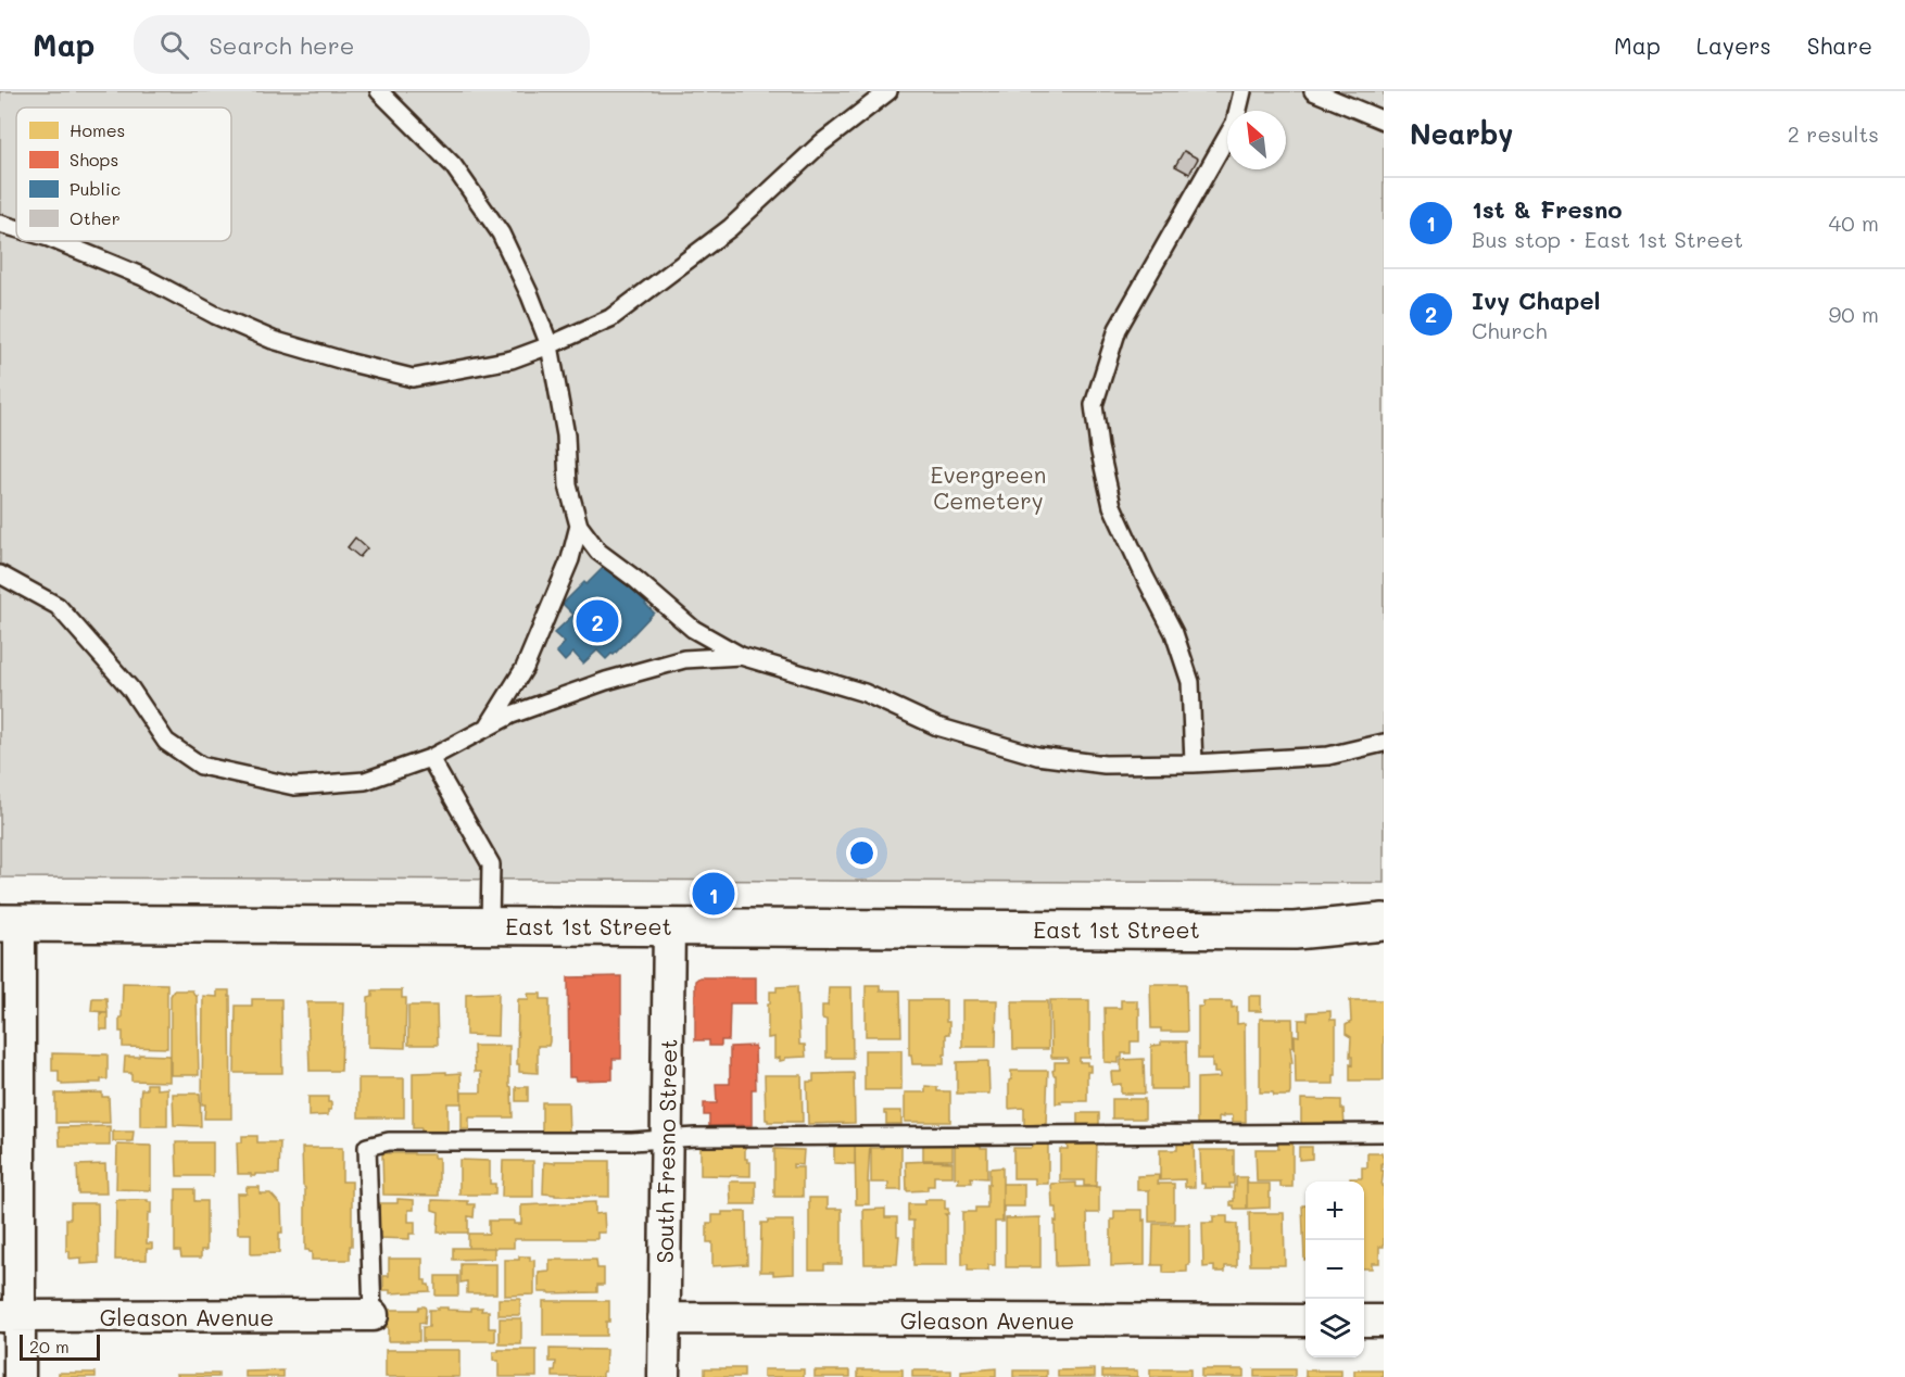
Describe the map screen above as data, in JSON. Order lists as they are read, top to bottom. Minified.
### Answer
{"streets":{"street":["East 1st Street","South Fresno Street","Gleason Avenue"]},"crossings":[["East 1st Street","South Fresno Street"],["South Fresno Street","Gleason Avenue"]],"parks":["Evergreen Cemetery"],"legend":["Homes","Shops","Public","Other"],"scale_bar":"20 m","north":"top left","page":{"header":"Map","search":"Search here","nav":["Map","Layers","Share"],"heading":["Nearby","2 results"],"list":[{"mark":"1","name":"1st & Fresno","note":"Bus stop · East 1st Street","value":"40 m"},{"mark":"2","name":"Ivy Chapel","note":"Church","value":"90 m"}],"pins":["2","1"],"map_buttons":["+","−"],"scale":"20 m"}}
